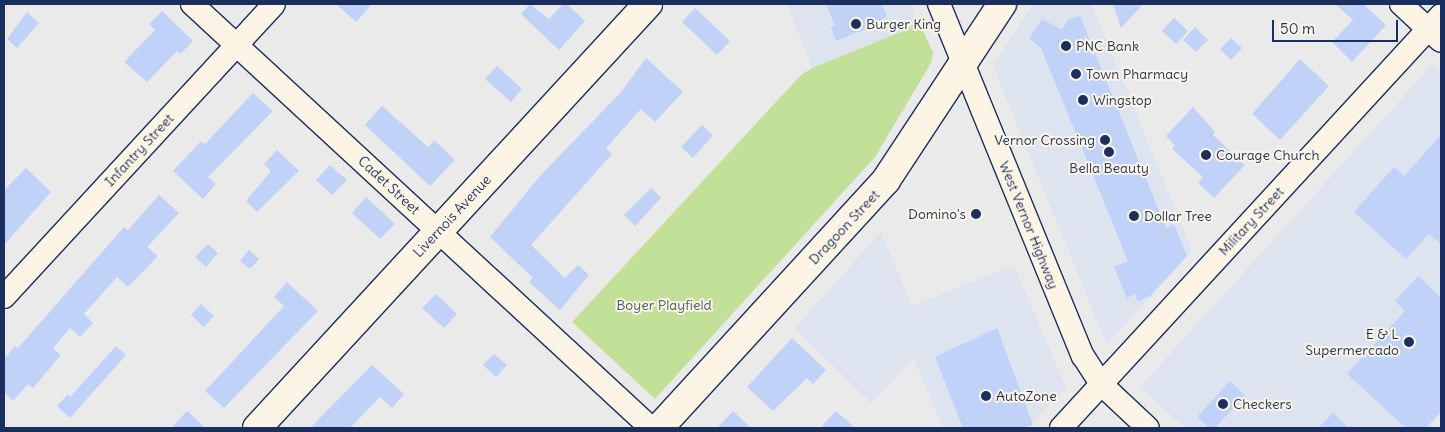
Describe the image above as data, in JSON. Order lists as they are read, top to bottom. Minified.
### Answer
{"streets":{"main road":["Livernois Avenue","Dragoon Street"],"street":["Infantry Street","Cadet Street","Military Street","West Vernor Highway"]},"crossings":[["Infantry Street","Cadet Street"],["Cadet Street","Livernois Avenue"],["Military Street","West Vernor Highway"],["West Vernor Highway","Dragoon Street"]],"parks":["Boyer Playfield"],"places":["Burger King","PNC Bank","Town Pharmacy","Wingstop","Vernor Crossing","Bella Beauty","Courage Church","Domino's","Dollar Tree","E & L Supermercado","AutoZone","Checkers"],"scale_bar":"50 m"}
